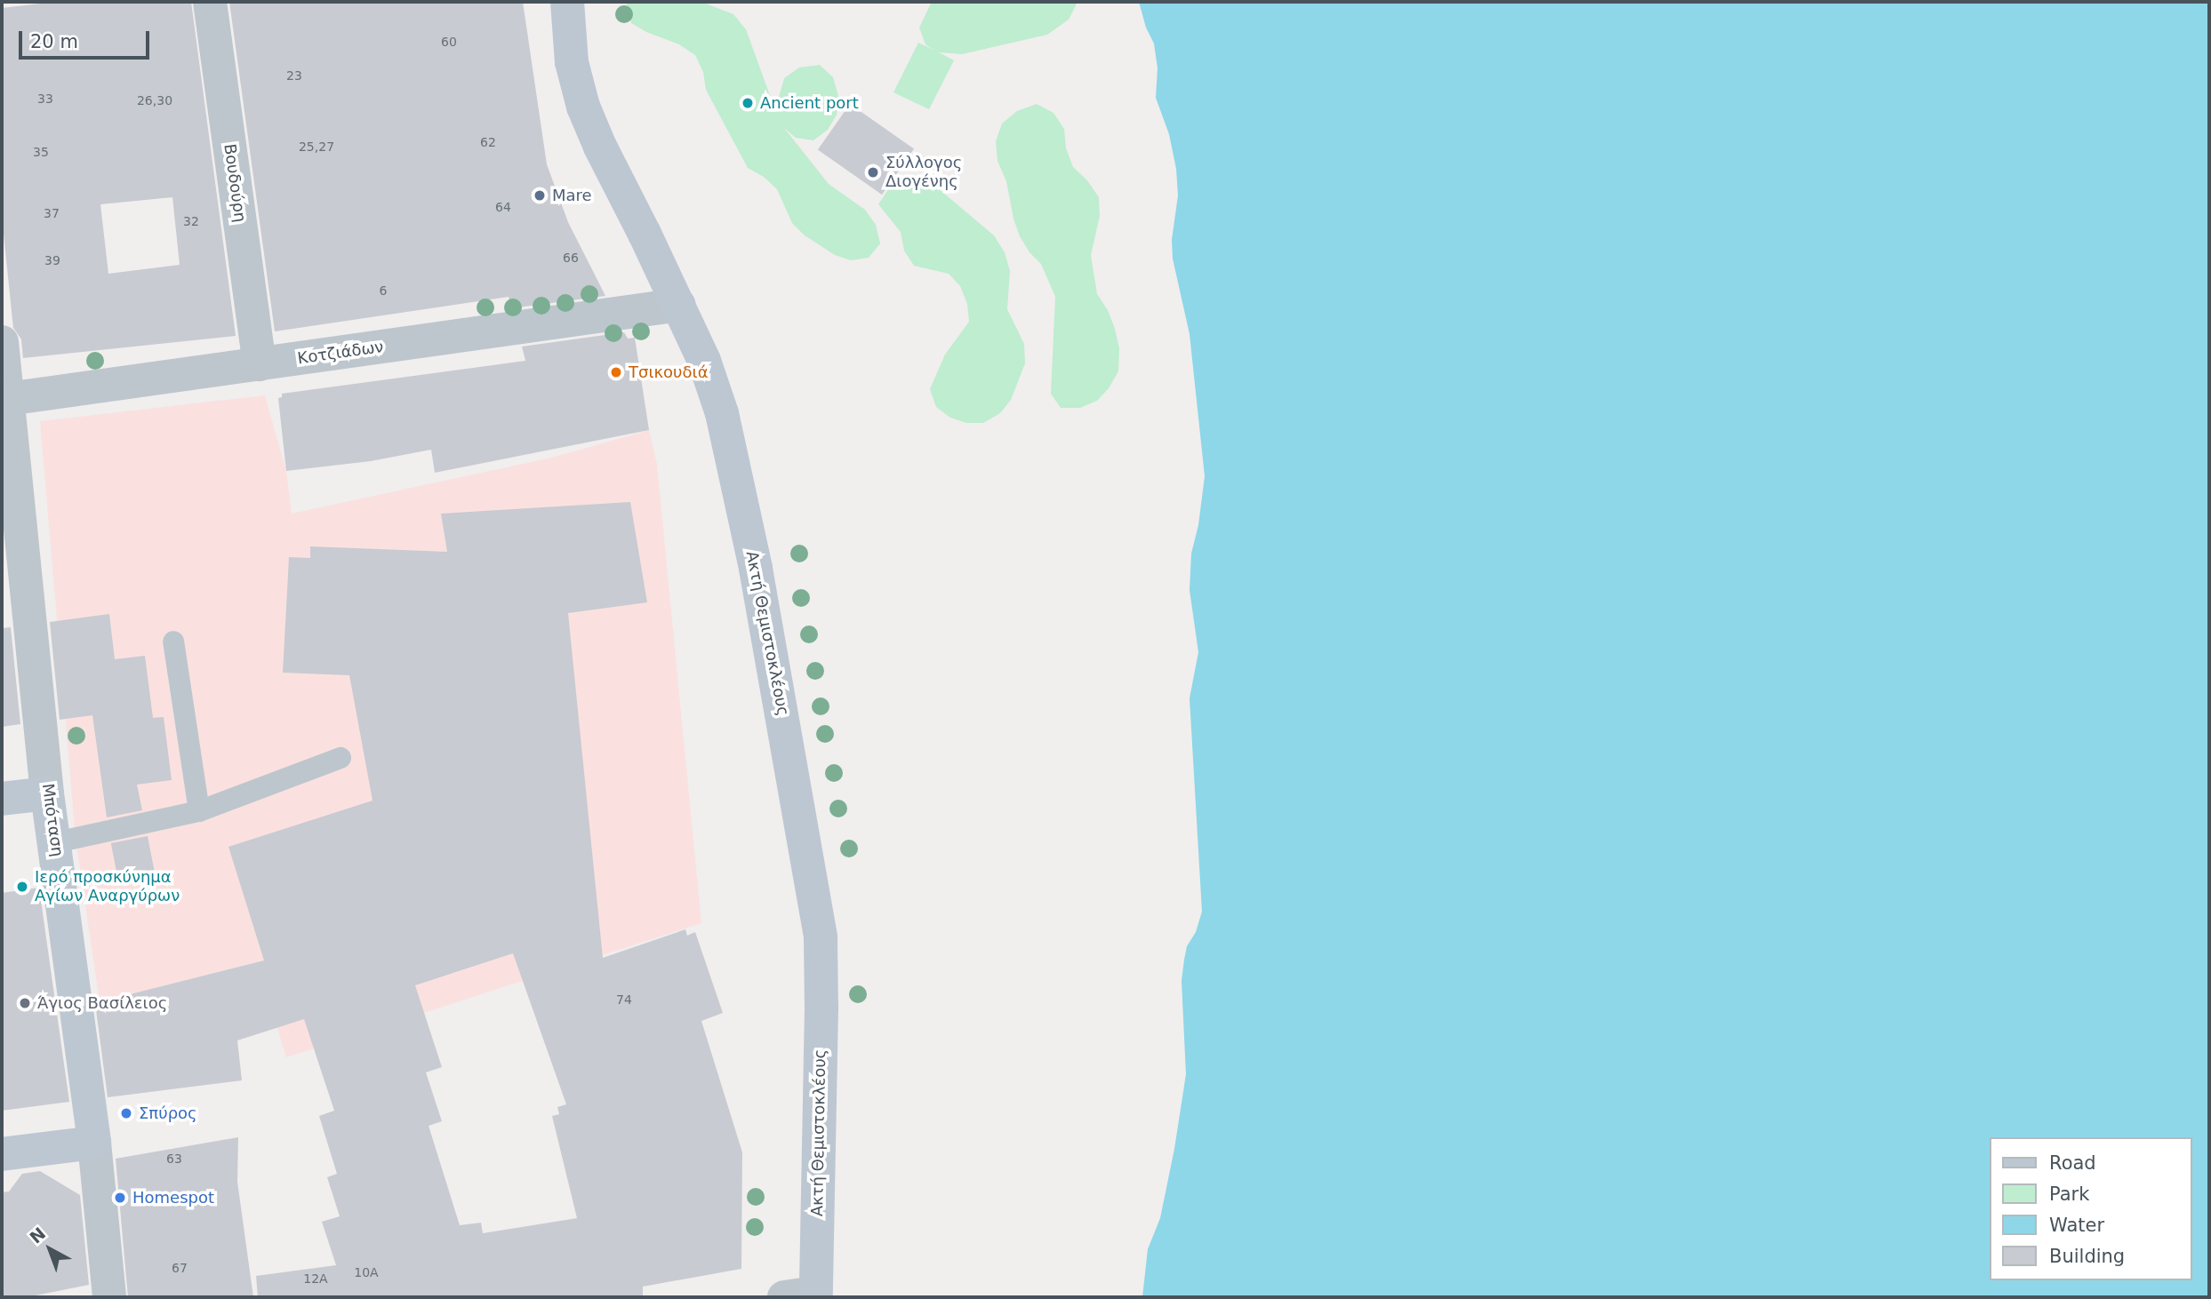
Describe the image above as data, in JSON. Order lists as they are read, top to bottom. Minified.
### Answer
{"streets":{"main road":["Ακτή Θεμιστοκλέους","Μπόταση"],"street":["Βουδούρη","Κοτζιάδων"]},"crossings":[["Βουδούρη","Κοτζιάδων"],["Κοτζιάδων","Ακτή Θεμιστοκλέους"],["Κοτζιάδων","Μπόταση"]],"places":["Ancient port","Σύλλογος Διογένης","Mare","Τσικουδιά","Ιερό προσκύνημα Αγίων Αναργύρων","Άγιος Βασίλειος","Σπύρος","Homespot"],"house_numbers":["60","23","33","26,30","62","25,27","35","64","37","32","66","39","6","74","63","67","10Α","12Α"],"legend":["Road","Park","Water","Building"],"scale_bar":"20 m","north":"top left"}
